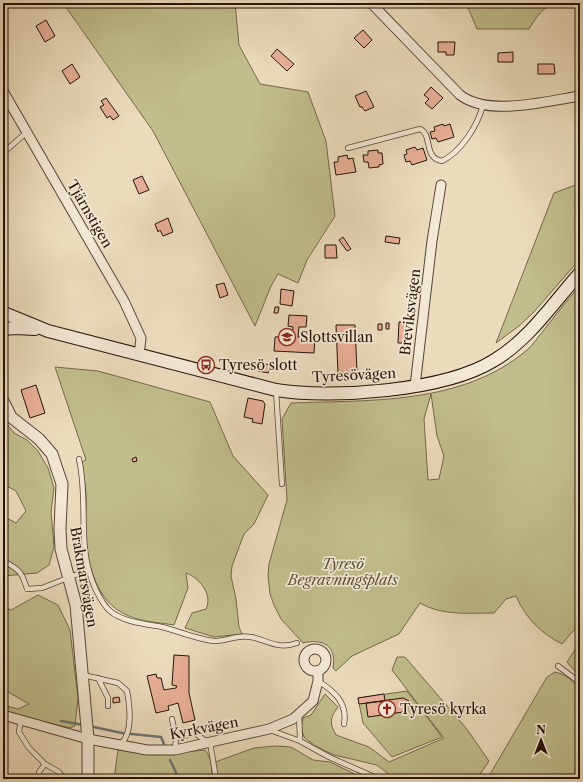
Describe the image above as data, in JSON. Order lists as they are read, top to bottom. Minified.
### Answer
{"streets":{"main road":["Tyresövägen"],"street":["Tjärnstigen","Breviksvägen","Brakmarsvägen","Kyrkvägen"]},"crossings":[["Tjärnstigen","Tyresövägen"],["Breviksvägen","Tyresövägen"],["Brakmarsvägen","Kyrkvägen"]],"parks":["Tyresö Begravningsplats"],"places":{"school or university":["Slottsvillan"],"bus stop":["Tyresö slott"],"church":["Tyresö kyrka"]},"north":"top"}
